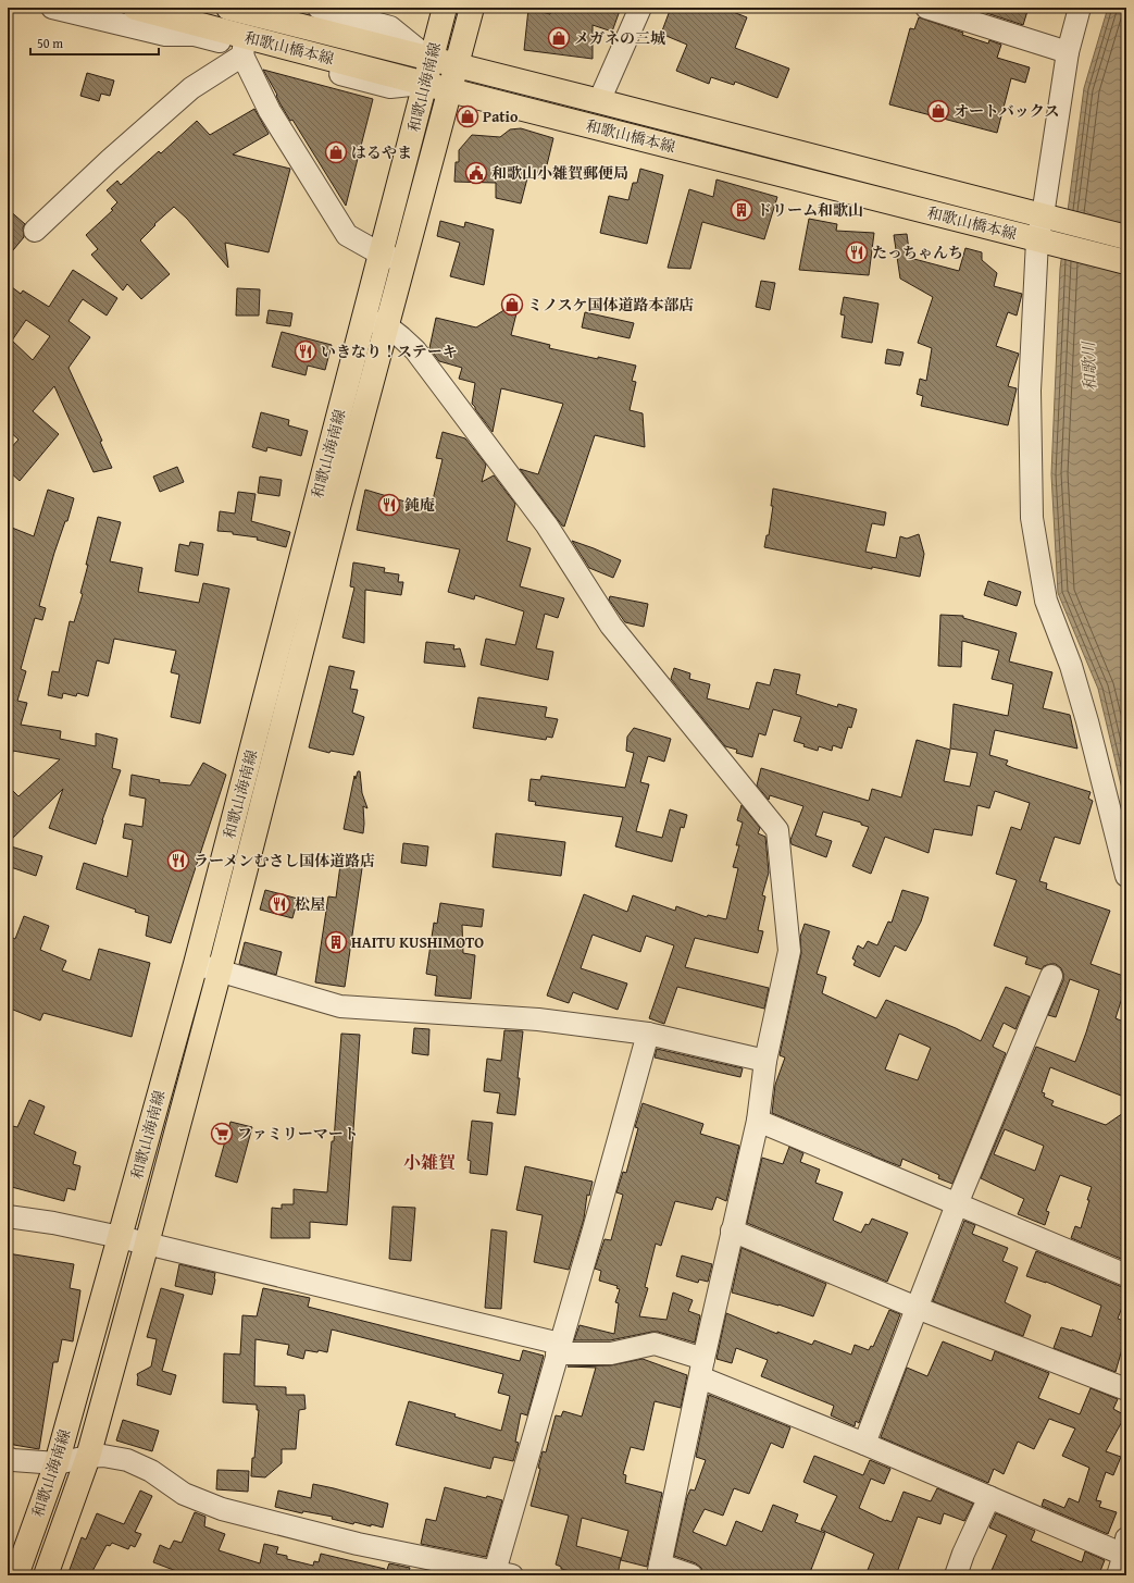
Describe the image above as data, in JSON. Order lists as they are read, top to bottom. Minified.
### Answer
{"streets":{"main road":["和歌山橋本線","和歌山海南線"]},"crossings":[["和歌山橋本線","和歌山海南線"]],"districts":["小雑賀"],"water":["和歌川"],"places":{"shop":["メガネの三城","オートバックス","Patio","はるやま","ミノスケ国体道路本部店"],"public building":["和歌山小雑賀郵便局"],"building":["ドリーム和歌山","HAITU KUSHIMOTO"],"restaurant":["たっちゃんち","いきなり！ステーキ","鈍庵","ラーメンむさし国体道路店","松屋"],"supermarket":["ファミリーマート"]},"scale_bar":"50 m"}
